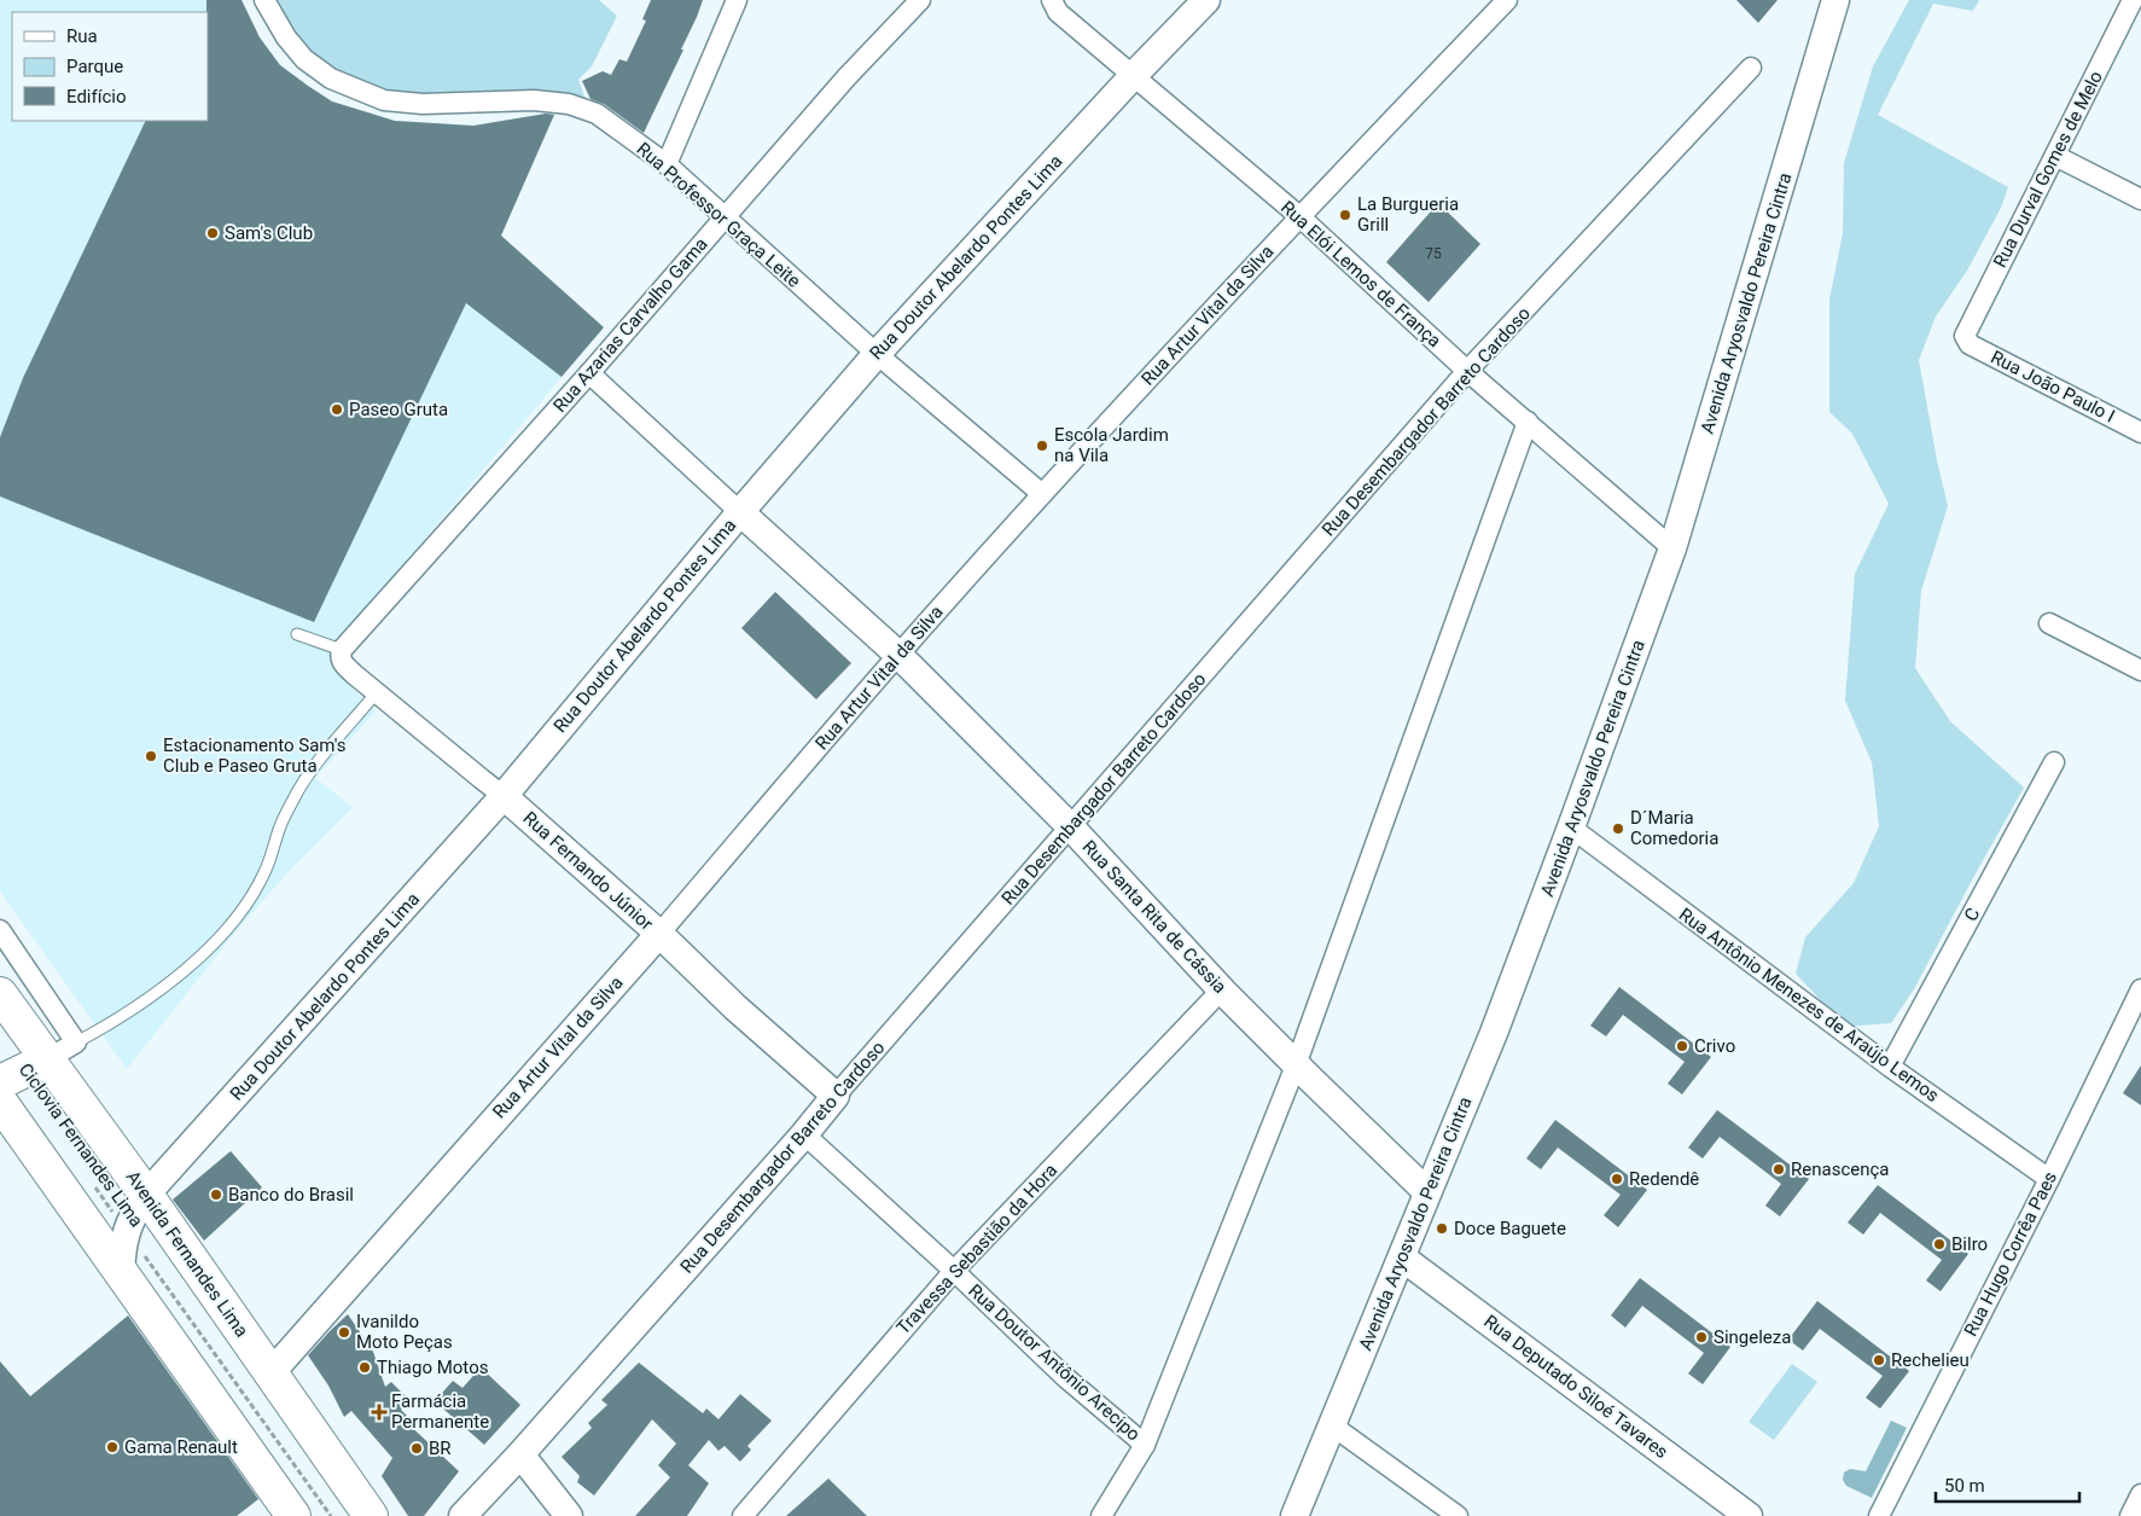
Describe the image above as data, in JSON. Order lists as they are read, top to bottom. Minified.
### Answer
{"streets":{"highway":["Avenida Fernandes Lima"],"main road":["Rua Doutor Abelardo Pontes Lima","Avenida Aryosvaldo Pereira Cintra","Rua Artur Vital da Silva","Rua Desembargador Barreto Cardoso","Rua Fernando Júnior","Rua Santa Rita de Cássia","Rua Deputado Siloé Tavares"],"street":["Rua Durval Gomes de Melo","Rua Professor Graça Leite","Rua Elói Lemos de França","Rua Azarias Carvalho Gama","Rua João Paulo I","C","Rua Antônio Menezes de Araújo Lemos","Travessa Sebastião da Hora","Rua Hugo Corrêa Paes","Rua Doutor Antônio Arecipo"],"path":["Ciclovia Fernandes Lima"]},"crossings":[["Rua Durval Gomes de Melo","Rua João Paulo I"],["Rua Professor Graça Leite","Rua Doutor Abelardo Pontes Lima"],["Rua Professor Graça Leite","Rua Artur Vital da Silva"],["Rua Professor Graça Leite","Rua Azarias Carvalho Gama"],["Rua Doutor Abelardo Pontes Lima","Rua Elói Lemos de França"],["Rua Doutor Abelardo Pontes Lima","Rua Fernando Júnior"],["Rua Doutor Abelardo Pontes Lima","Rua Santa Rita de Cássia"],["Rua Doutor Abelardo Pontes Lima","Ciclovia Fernandes Lima"],["Rua Doutor Abelardo Pontes Lima","Avenida Fernandes Lima"],["Rua Elói Lemos de França","Avenida Aryosvaldo Pereira Cintra"],["Rua Elói Lemos de França","Rua Artur Vital da Silva"],["Rua Elói Lemos de França","Rua Desembargador Barreto Cardoso"],["Avenida Aryosvaldo Pereira Cintra","Rua Santa Rita de Cássia"],["Avenida Aryosvaldo Pereira Cintra","Rua Antônio Menezes de Araújo Lemos"],["Avenida Aryosvaldo Pereira Cintra","Rua Deputado Siloé Tavares"],["Rua Artur Vital da Silva","Rua Fernando Júnior"],["Rua Artur Vital da Silva","Rua Santa Rita de Cássia"],["Rua Artur Vital da Silva","Avenida Fernandes Lima"],["Rua Azarias Carvalho Gama","Rua Fernando Júnior"],["Rua Azarias Carvalho Gama","Rua Santa Rita de Cássia"],["Rua Desembargador Barreto Cardoso","Rua Fernando Júnior"],["Rua Desembargador Barreto Cardoso","Rua Santa Rita de Cássia"],["Rua Desembargador Barreto Cardoso","Rua Doutor Antônio Arecipo"],["C","Rua Antônio Menezes de Araújo Lemos"],["Rua Santa Rita de Cássia","Travessa Sebastião da Hora"],["Rua Antônio Menezes de Araújo Lemos","Rua Hugo Corrêa Paes"],["Travessa Sebastião da Hora","Rua Doutor Antônio Arecipo"]],"places":{"other":["La Burgueria Grill","Sam's Club","Paseo Gruta","Escola Jardim na Vila","Estacionamento Sam's Club e Paseo Gruta","D´Maria Comedoria","Crivo","Renascença","Redendê","Banco do Brasil","Doce Baguete","Bilro","Ivanildo Moto Peças","Singeleza","Rechelieu","Thiago Motos","Gama Renault","BR"],"health":["Farmácia Permanente"]},"house_numbers":["75"],"legend":["Rua","Parque","Edifício"],"scale_bar":"50 m"}
